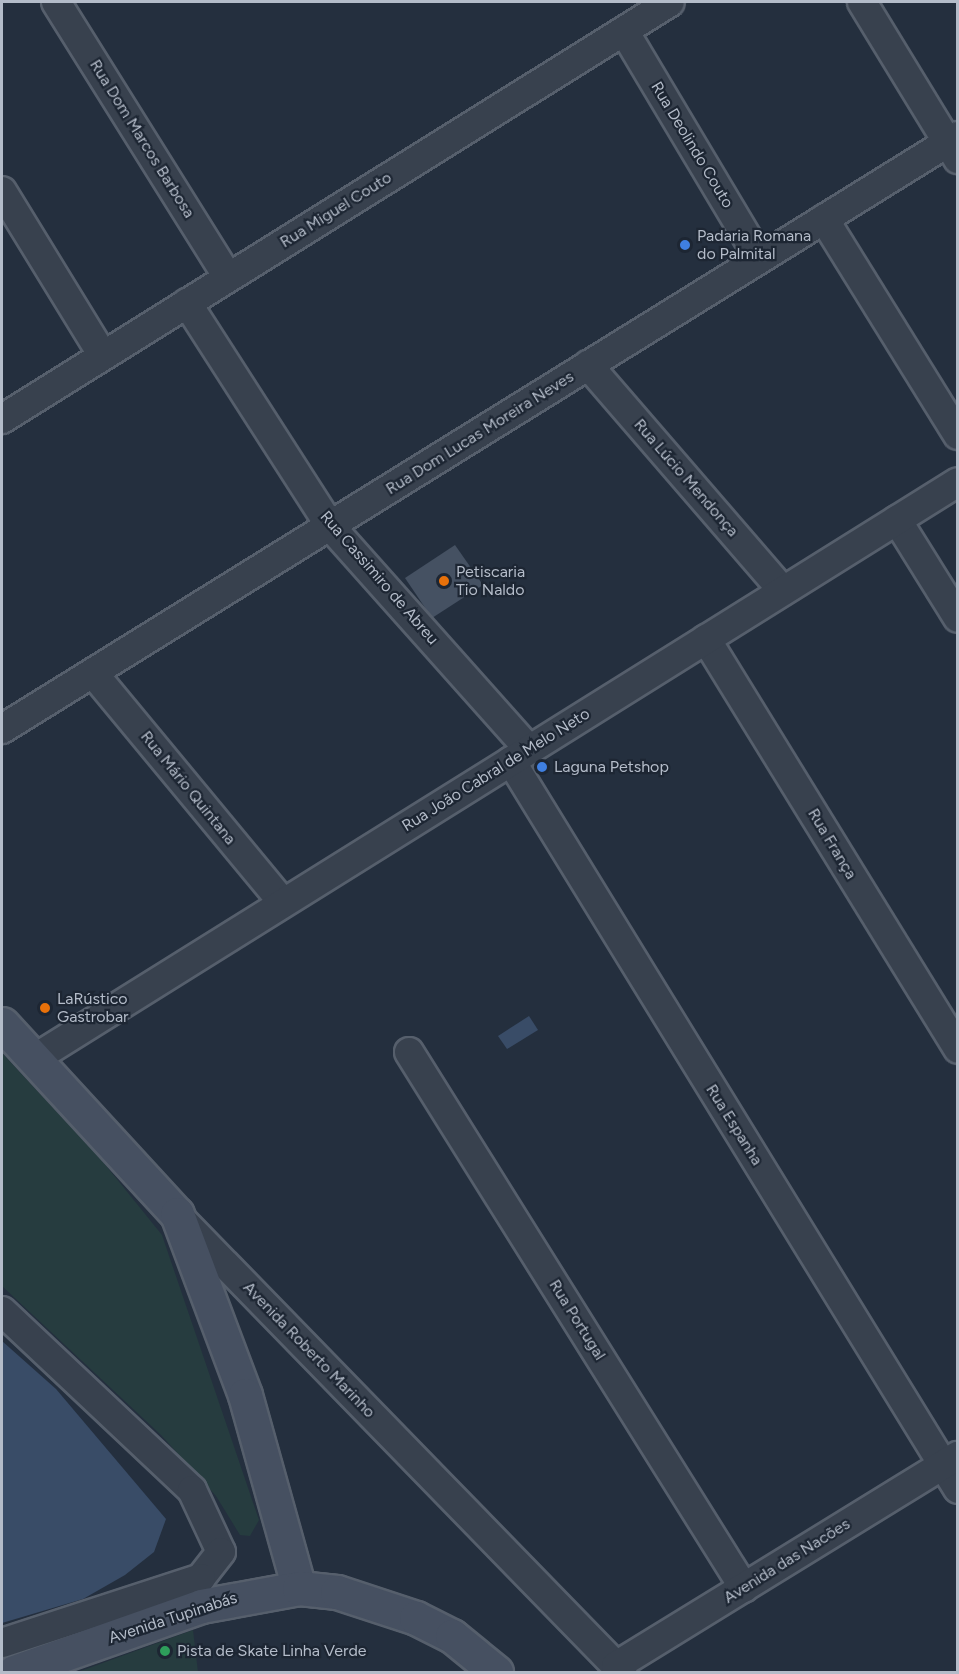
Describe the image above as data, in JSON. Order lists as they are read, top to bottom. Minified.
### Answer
{"streets":{"main road":["Avenida Roberto Marinho","Avenida Tupinabás"],"street":["Rua Dom Marcos Barbosa","Rua Deolindo Couto","Rua Miguel Couto","Rua Dom Lucas Moreira Neves","Rua Lúcio Mendonça","Rua Cassimiro de Abreu","Rua João Cabral de Melo Neto","Rua Mário Quintana","Rua França","Rua Espanha","Rua Portugal","Avenida das Nacões"]},"crossings":[["Rua Dom Marcos Barbosa","Rua Miguel Couto"],["Rua Deolindo Couto","Rua Miguel Couto"],["Rua Deolindo Couto","Rua Dom Lucas Moreira Neves"],["Rua Miguel Couto","Rua Cassimiro de Abreu"],["Rua Dom Lucas Moreira Neves","Rua Lúcio Mendonça"],["Rua Dom Lucas Moreira Neves","Rua Cassimiro de Abreu"],["Rua Dom Lucas Moreira Neves","Rua Mário Quintana"],["Rua Lúcio Mendonça","Rua João Cabral de Melo Neto"],["Rua Cassimiro de Abreu","Rua João Cabral de Melo Neto"],["Rua Cassimiro de Abreu","Rua Espanha"],["Rua João Cabral de Melo Neto","Rua Mário Quintana"],["Rua João Cabral de Melo Neto","Rua França"],["Rua João Cabral de Melo Neto","Rua Espanha"],["Rua João Cabral de Melo Neto","Avenida Roberto Marinho"],["Rua Espanha","Avenida das Nacões"],["Rua Portugal","Avenida das Nacões"],["Avenida Roberto Marinho","Avenida das Nacões"]],"places":["Padaria Romana do Palmital","Petiscaria Tio Naldo","Laguna Petshop","LaRústico Gastrobar","Pista de Skate Linha Verde"]}
